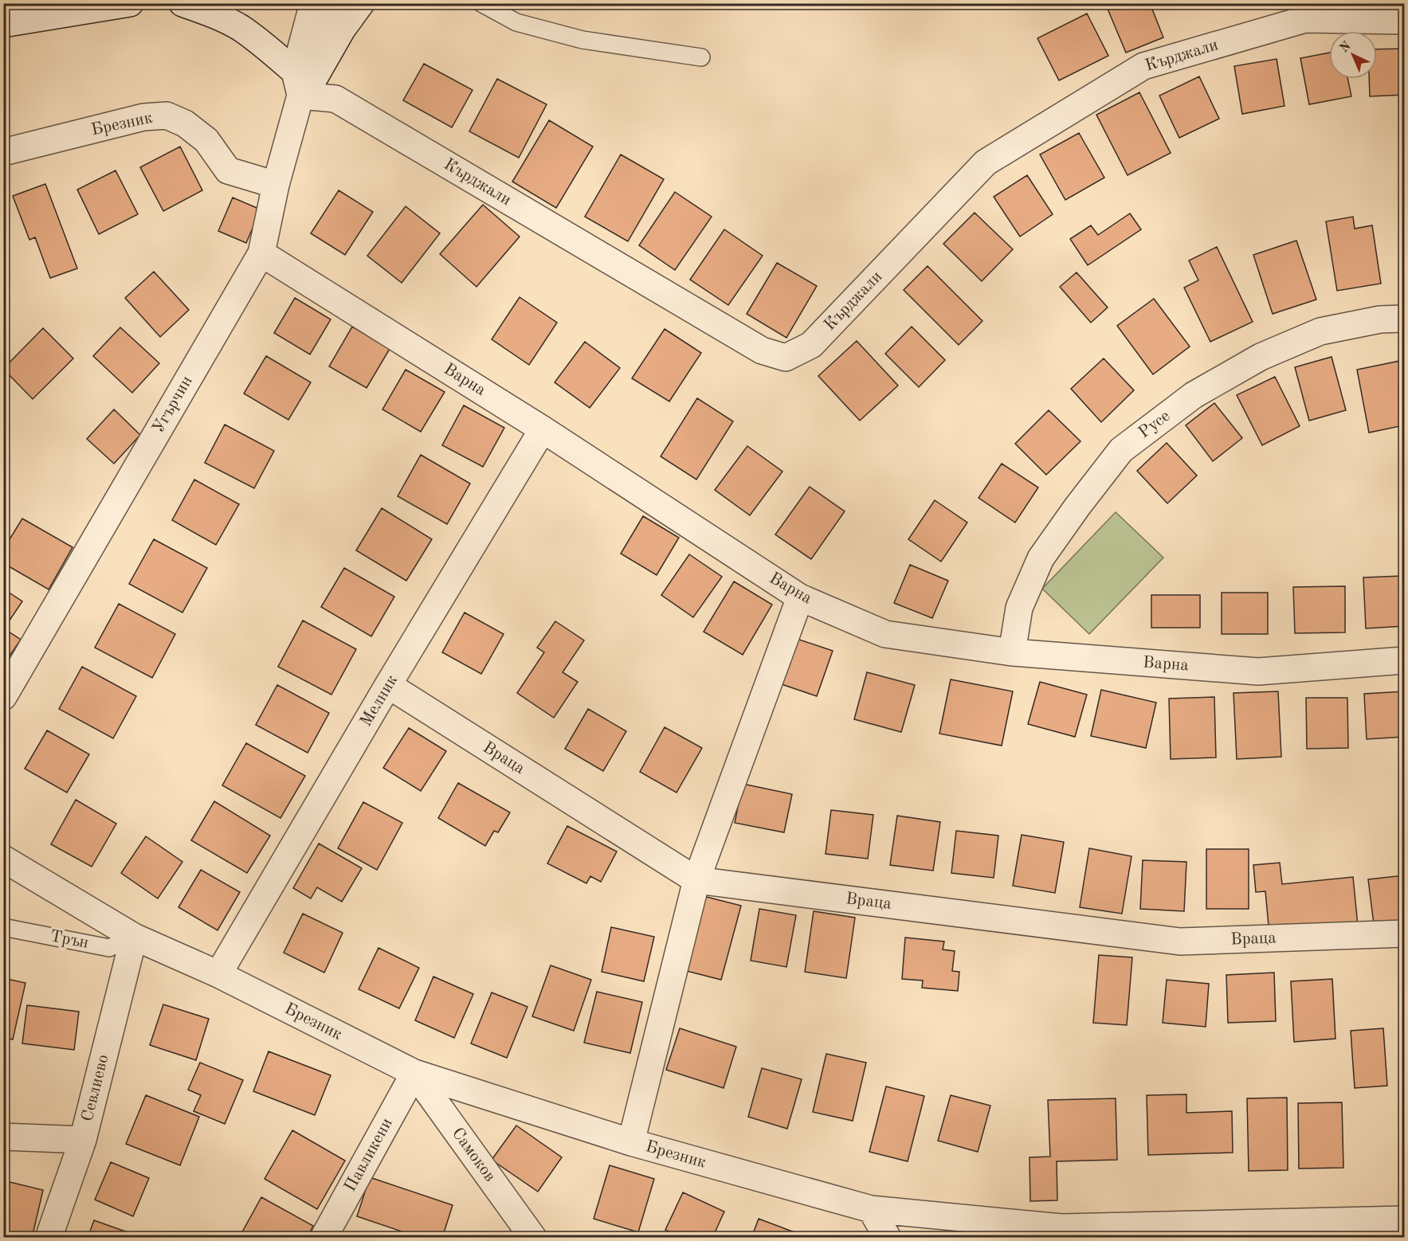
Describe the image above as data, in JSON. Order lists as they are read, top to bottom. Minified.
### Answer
{"streets":{"street":["Кърджали","Брезник","Варна","Угърчин","Русе","Мелник","Враца","Севлиево","Павликени","Самоков"],"lane":["Трън"]},"crossings":[["Кърджали","Угърчин"],["Брезник","Угърчин"],["Брезник","Мелник"],["Брезник","Трън"],["Брезник","Севлиево"],["Брезник","Павликени"],["Брезник","Самоков"],["Варна","Угърчин"],["Варна","Русе"],["Варна","Мелник"],["Мелник","Враца"],["Трън","Севлиево"],["Павликени","Самоков"]],"north":"top left"}
